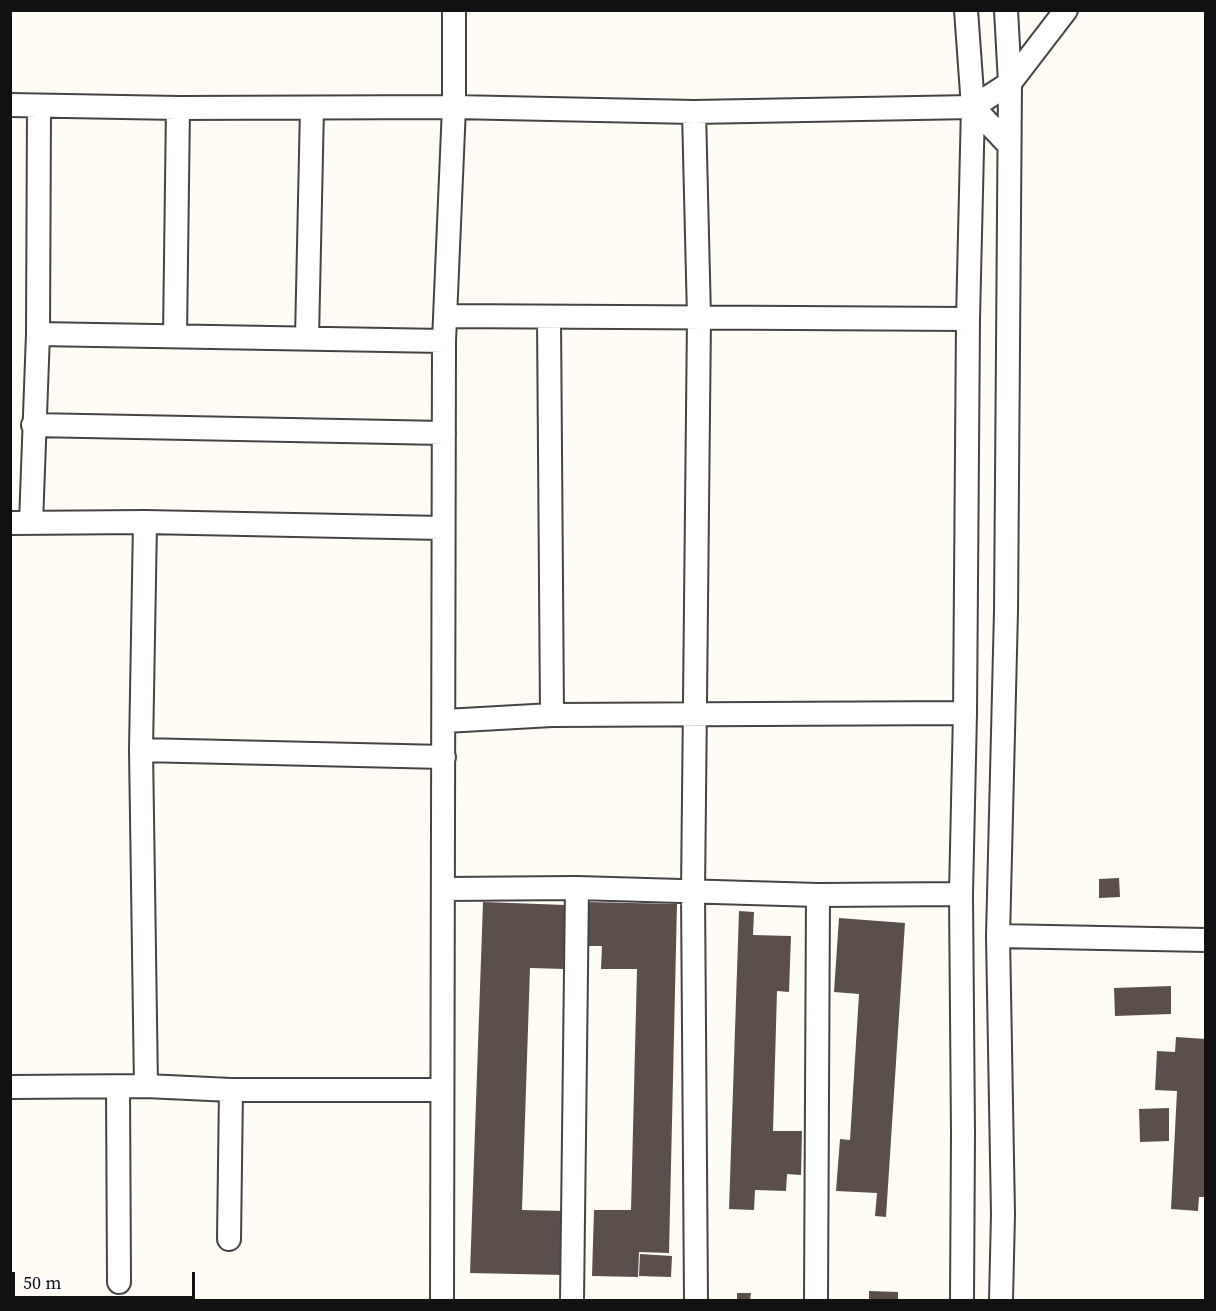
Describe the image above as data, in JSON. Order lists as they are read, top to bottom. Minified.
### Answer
{"scale_bar":"50 m"}
